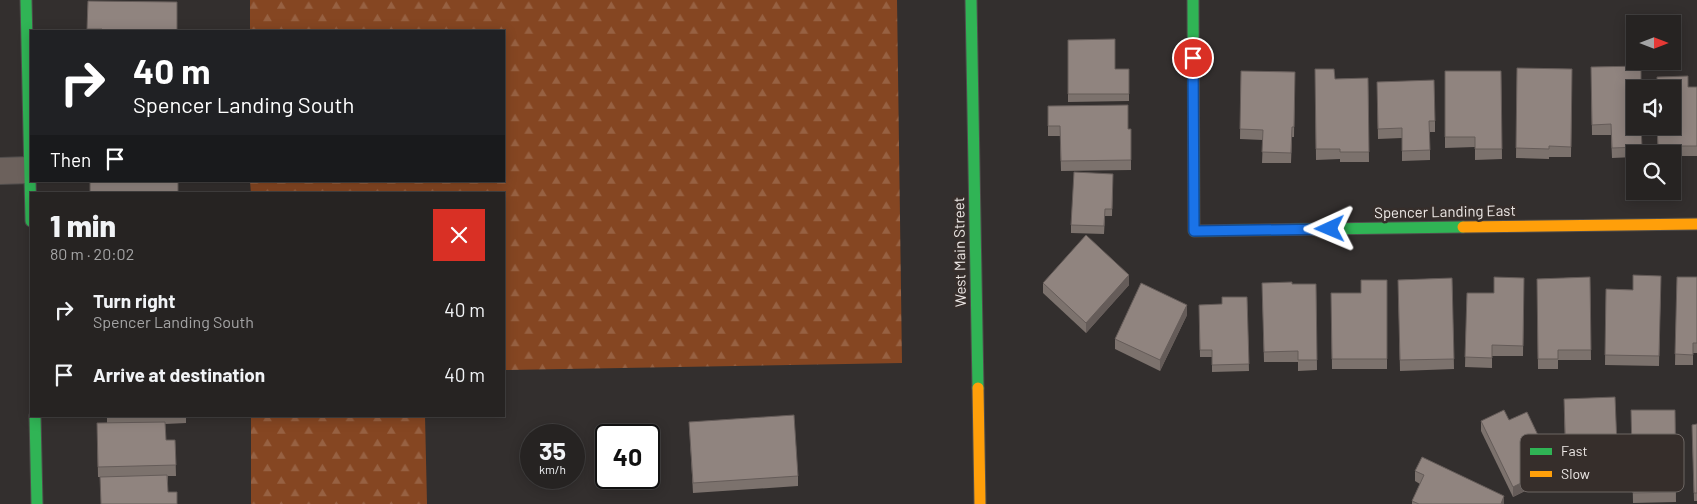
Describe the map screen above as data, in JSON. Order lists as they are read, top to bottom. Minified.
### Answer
{"streets":{"street":["Spencer Landing East","West Main Street"]},"legend":["Fast","Slow"],"north":"right","page":{"turn":["40 m","Spencer Landing South"],"then":"Then","heading":["1 min","80 m · 20:02"],"list":[{"name":"Turn right","note":"Spencer Landing South","value":"40 m"},{"name":"Arrive at destination","value":"40 m"}],"speed":"35 km/h","limit":"40"}}
